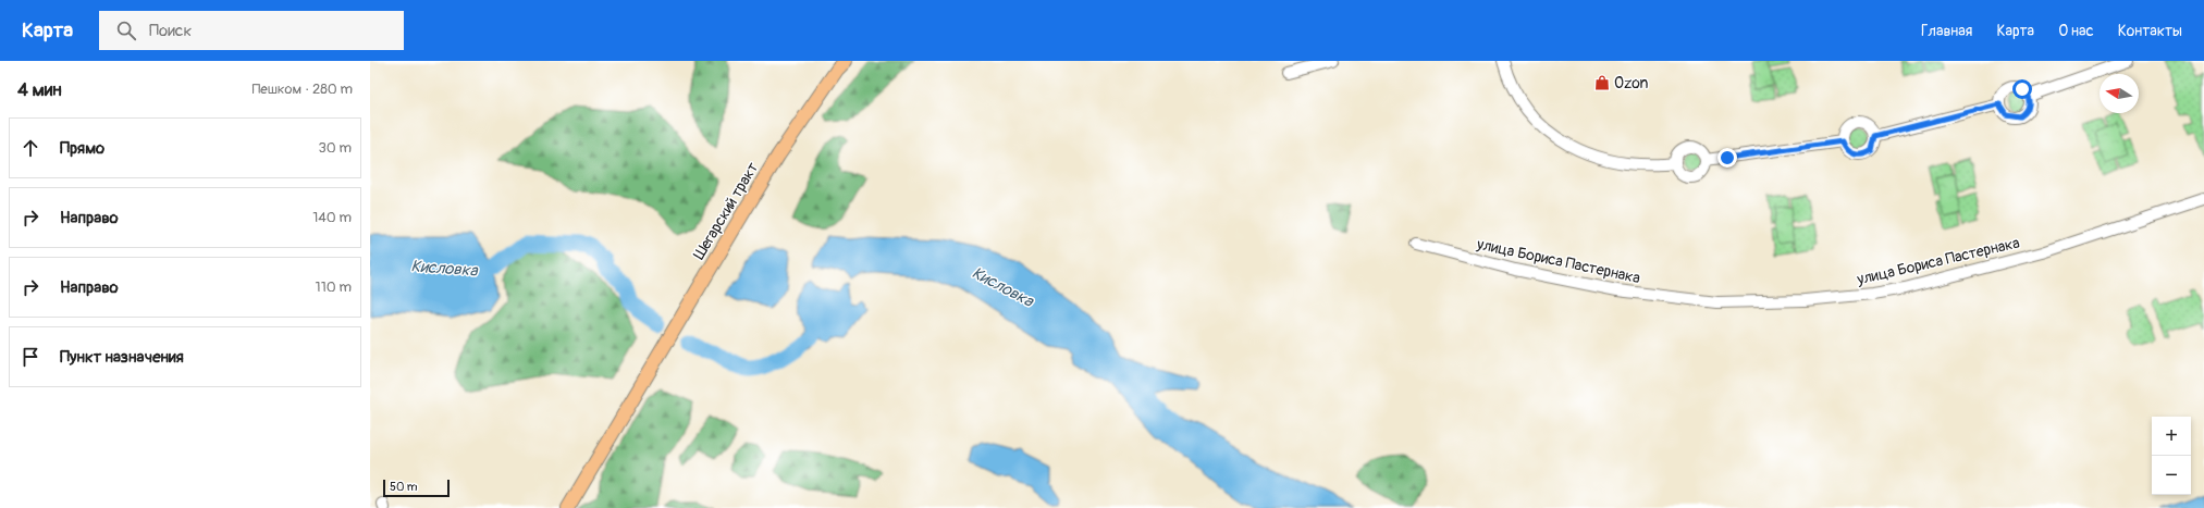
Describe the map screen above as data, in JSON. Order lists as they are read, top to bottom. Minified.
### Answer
{"streets":{"main road":["Шегарский тракт"],"street":["улица Бориса Пастернака"]},"water":["Кисловка"],"places":{"shop":["Ozon"]},"scale_bar":"50 m","north":"left","page":{"header":"Карта","search":"Поиск","nav":["Главная","Карта","О нас","Контакты"],"heading":["4 мин","Пешком · 280 m"],"list":[["Прямо","30 m"],["Направо","140 m"],["Направо","110 m"],"Пункт назначения"],"map_buttons":["+","−"],"scale":"50 m"}}
